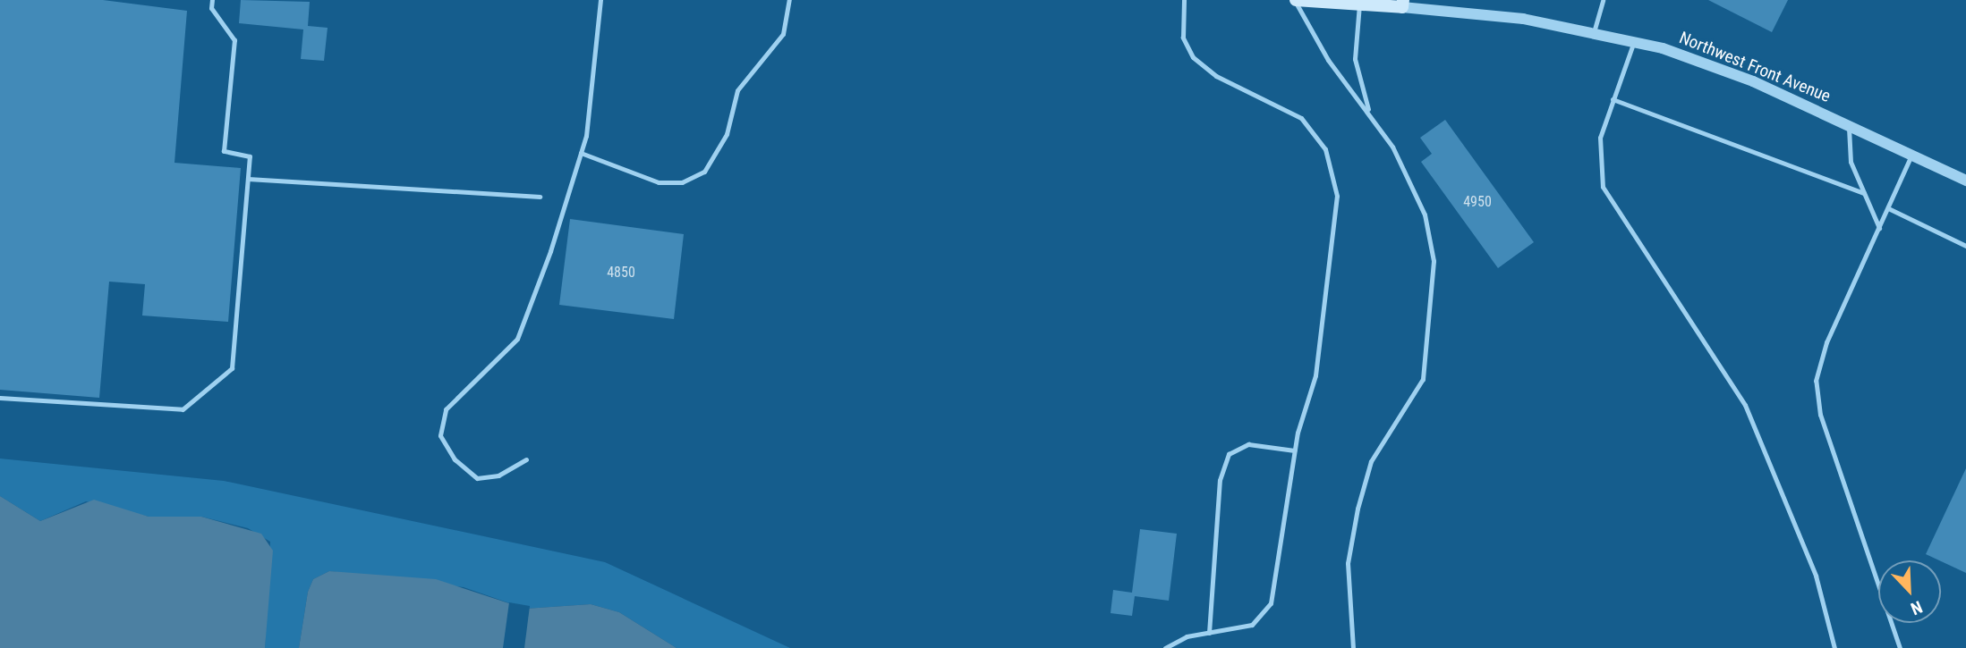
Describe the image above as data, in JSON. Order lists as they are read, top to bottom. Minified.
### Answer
{"streets":{"main road":["Northwest Front Avenue"]},"house_numbers":["4950","4850"],"north":"bottom right"}
